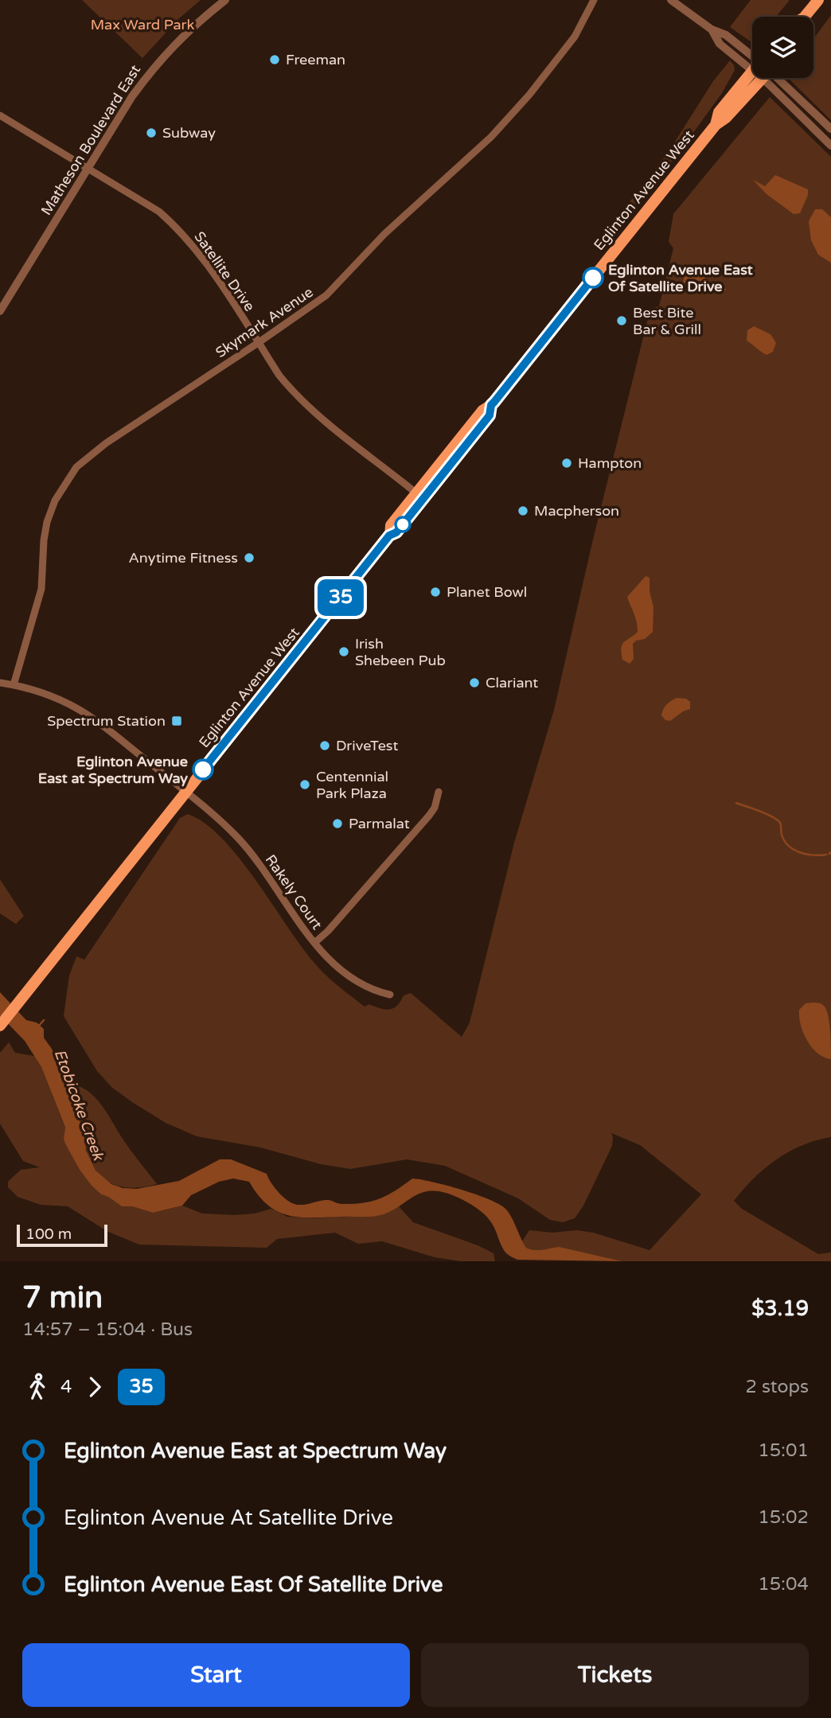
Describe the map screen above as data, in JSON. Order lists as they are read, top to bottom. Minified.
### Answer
{"streets":{"main road":["Eglinton Avenue West"],"street":["Matheson Boulevard East","Satellite Drive","Skymark Avenue","Rakely Court"]},"crossings":[["Matheson Boulevard East","Satellite Drive"],["Eglinton Avenue West","Satellite Drive"],["Eglinton Avenue West","Rakely Court"],["Satellite Drive","Skymark Avenue"],["Skymark Avenue","Rakely Court"]],"water":["Etobicoke Creek"],"parks":["Max Ward Park"],"places":{"other":["Freeman","Subway","Eglinton Avenue East Of Satellite Drive","Best Bite Bar & Grill","Hampton","Macpherson","Anytime Fitness","Planet Bowl","Irish Shebeen Pub","Clariant","DriveTest","Eglinton Avenue East at Spectrum Way","Centennial Park Plaza","Parmalat"],"transit":["Spectrum Station"]},"lines":["bus line 35"],"scale_bar":"100 m","page":{"on_map":"35","scale":"100 m","heading":["7 min","14:57 – 15:04 · Bus","$3.19"],"legs":["4","35","2 stops"],"list":[{"name":"Eglinton Avenue East at Spectrum Way","value":"15:01"},{"name":"Eglinton Avenue At Satellite Drive","value":"15:02"},{"name":"Eglinton Avenue East Of Satellite Drive","value":"15:04"}],"buttons":["Start","Tickets"]}}
